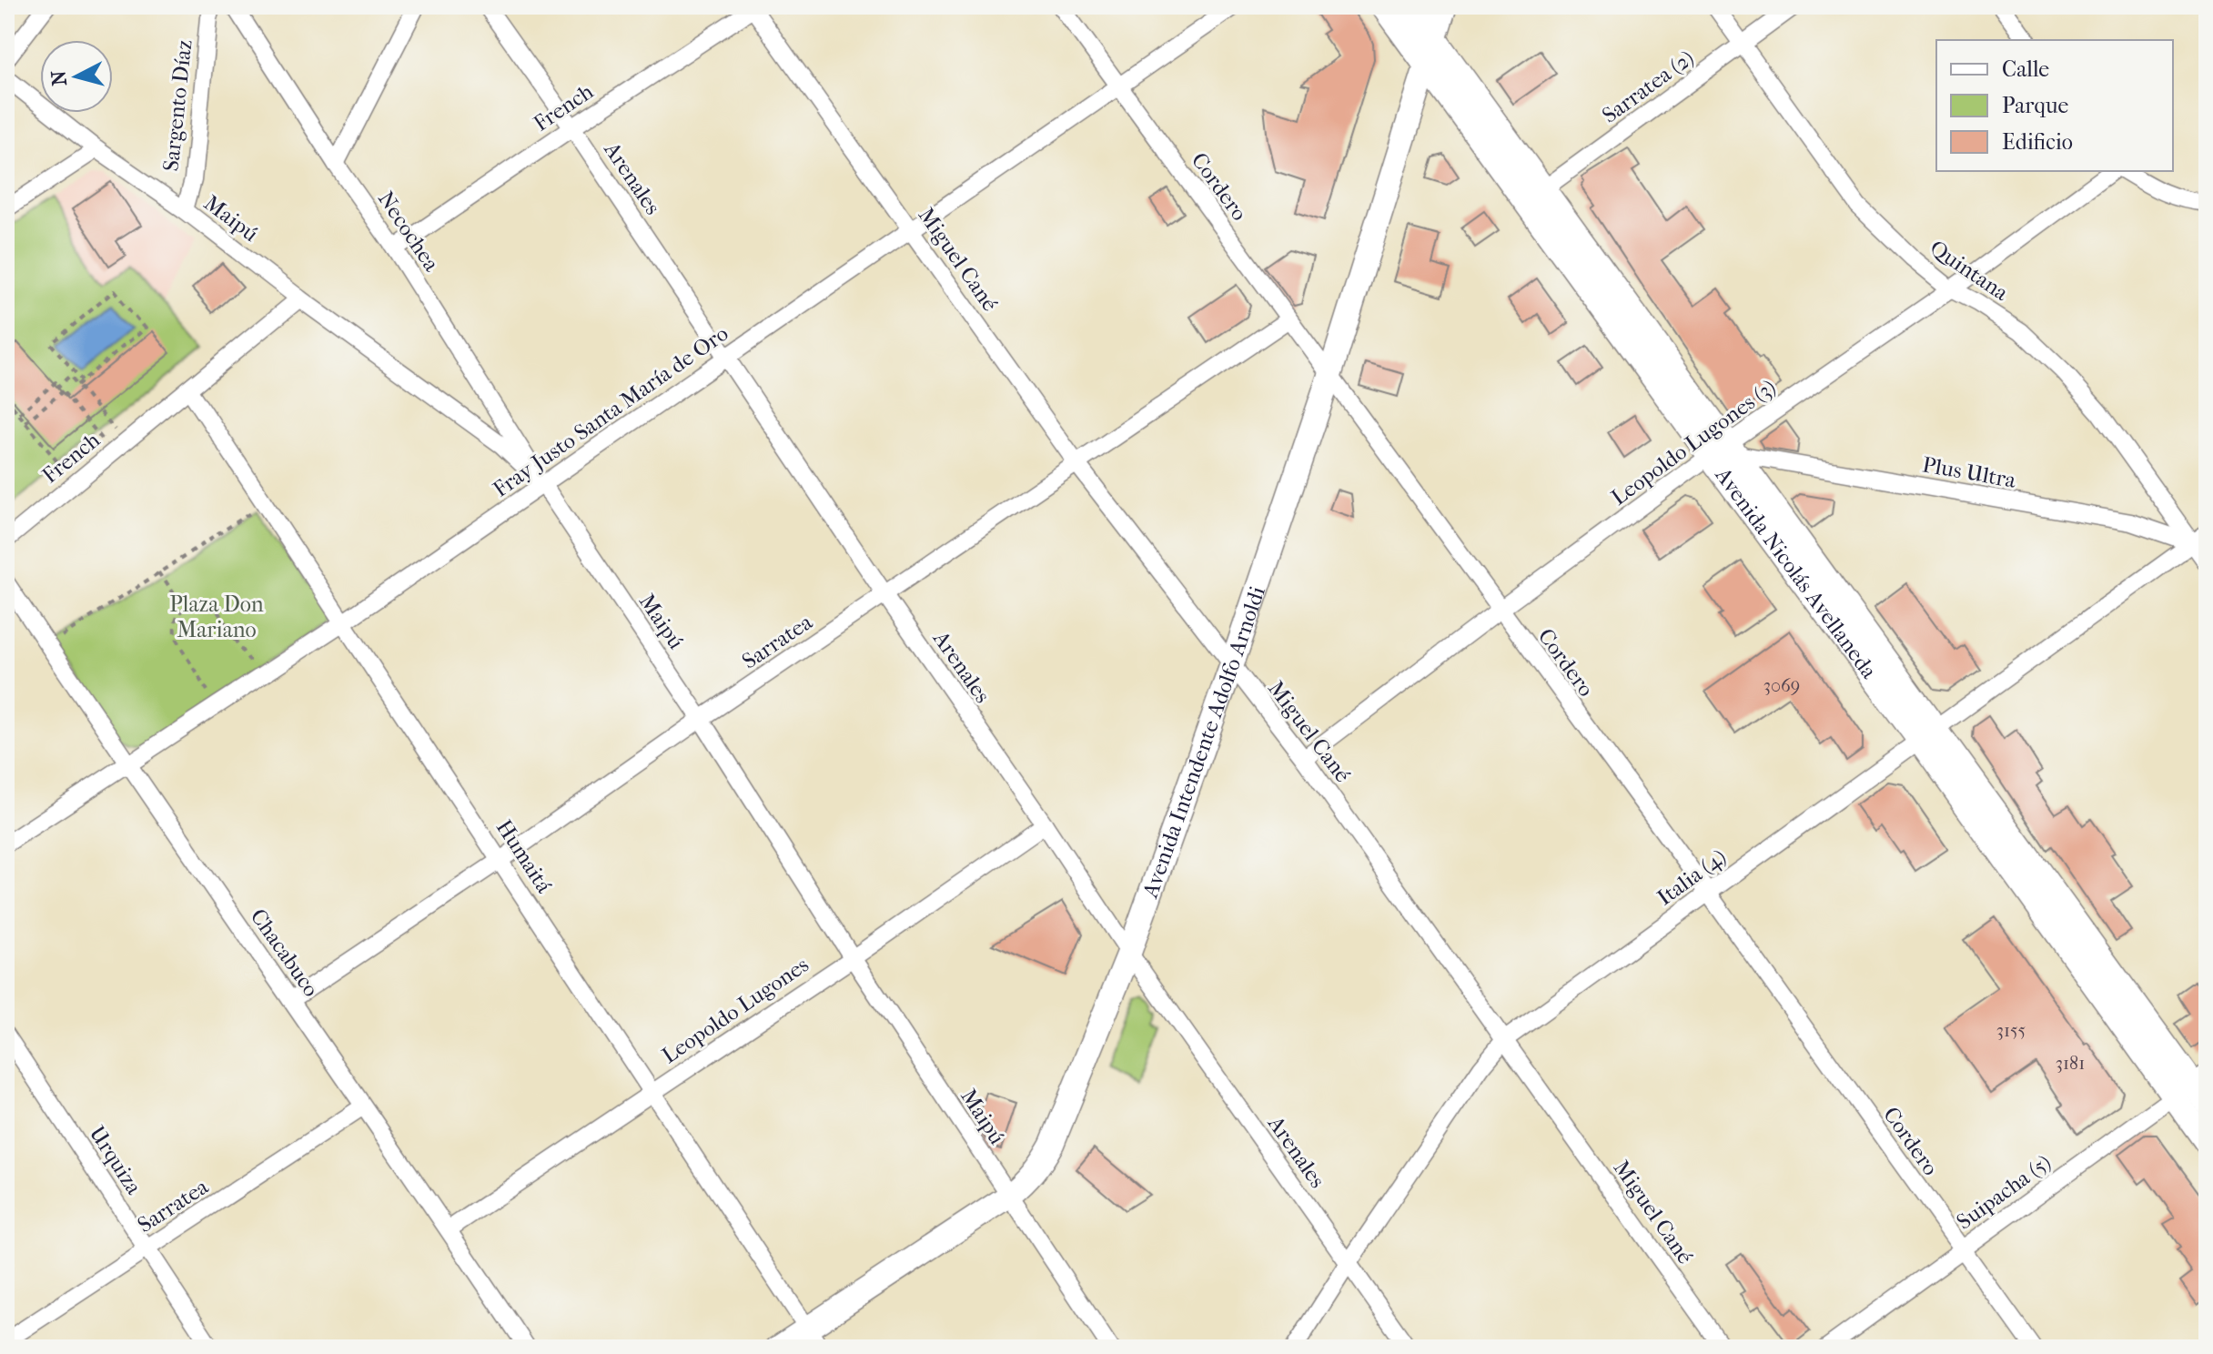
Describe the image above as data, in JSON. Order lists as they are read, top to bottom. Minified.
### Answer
{"streets":{"main road":["Avenida Nicolás Avellaneda","Avenida Intendente Adolfo Arnoldi"],"street":["Sarratea (2)","Sargento Díaz","French","Arenales","Cordero","Maipú","Necochea","Miguel Cané","Quintana","Fray Justo Santa María de Oro","Leopoldo Lugones (3)","Plus Ultra","Sarratea","Humaitá","Italia (4)","Chacabuco","Leopoldo Lugones","Urquiza","Suipacha (5)"]},"crossings":[["Sarratea (2)","Quintana"],["Sarratea (2)","Avenida Nicolás Avellaneda"],["Sargento Díaz","Maipú"],["French","Arenales"],["French","Maipú"],["French","Necochea"],["French","Miguel Cané"],["French","Humaitá"],["Arenales","Fray Justo Santa María de Oro"],["Arenales","Sarratea"],["Arenales","Avenida Intendente Adolfo Arnoldi"],["Arenales","Italia (4)"],["Arenales","Leopoldo Lugones"],["Cordero","Fray Justo Santa María de Oro"],["Cordero","Leopoldo Lugones (3)"],["Cordero","Sarratea"],["Cordero","Avenida Intendente Adolfo Arnoldi"],["Cordero","Italia (4)"],["Cordero","Suipacha (5)"],["Maipú","Necochea"],["Maipú","Fray Justo Santa María de Oro"],["Maipú","Sarratea"],["Maipú","Avenida Intendente Adolfo Arnoldi"],["Maipú","Leopoldo Lugones"],["Necochea","Fray Justo Santa María de Oro"],["Miguel Cané","Fray Justo Santa María de Oro"],["Miguel Cané","Leopoldo Lugones (3)"],["Miguel Cané","Sarratea"],["Miguel Cané","Avenida Intendente Adolfo Arnoldi"],["Miguel Cané","Italia (4)"],["Quintana","Leopoldo Lugones (3)"],["Quintana","Plus Ultra"],["Quintana","Italia (4)"],["Fray Justo Santa María de Oro","Humaitá"],["Fray Justo Santa María de Oro","Chacabuco"],["Leopoldo Lugones (3)","Plus Ultra"],["Leopoldo Lugones (3)","Avenida Nicolás Avellaneda"],["Plus Ultra","Avenida Nicolás Avellaneda"],["Plus Ultra","Italia (4)"],["Avenida Nicolás Avellaneda","Avenida Intendente Adolfo Arnoldi"],["Avenida Nicolás Avellaneda","Italia (4)"],["Avenida Nicolás Avellaneda","Suipacha (5)"],["Sarratea","Humaitá"],["Sarratea","Chacabuco"],["Sarratea","Urquiza"],["Avenida Intendente Adolfo Arnoldi","Humaitá"],["Humaitá","Leopoldo Lugones"],["Chacabuco","Leopoldo Lugones"]],"parks":["Plaza Don Mariano"],"house_numbers":["3069","3155","3181"],"legend":["Calle","Parque","Edificio"],"north":"left"}
